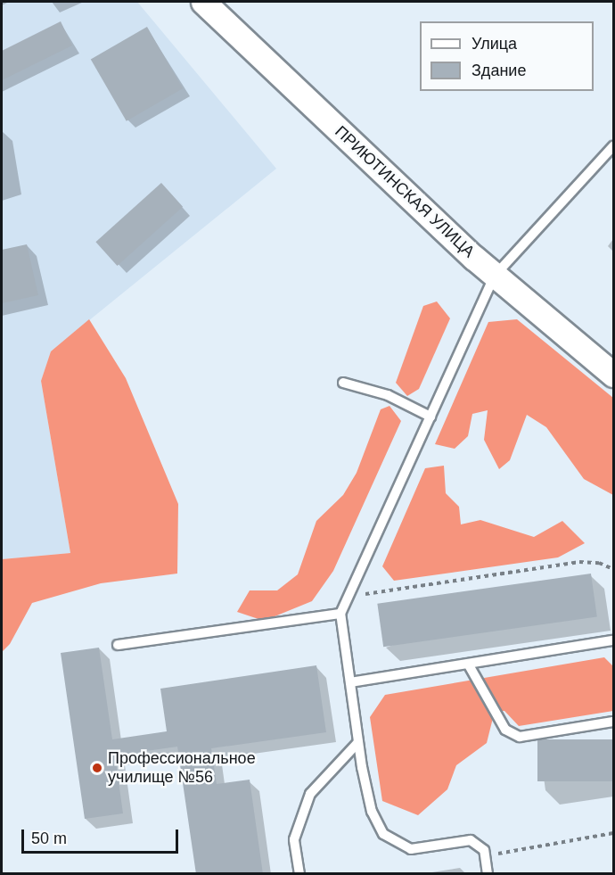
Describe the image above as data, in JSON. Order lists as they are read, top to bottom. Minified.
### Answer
{"streets":{"street":["ПРИЮТИНСКАЯ УЛИЦА"]},"places":["Профессиональное училище №56"],"legend":["Улица","Здание"],"scale_bar":"50 m"}
